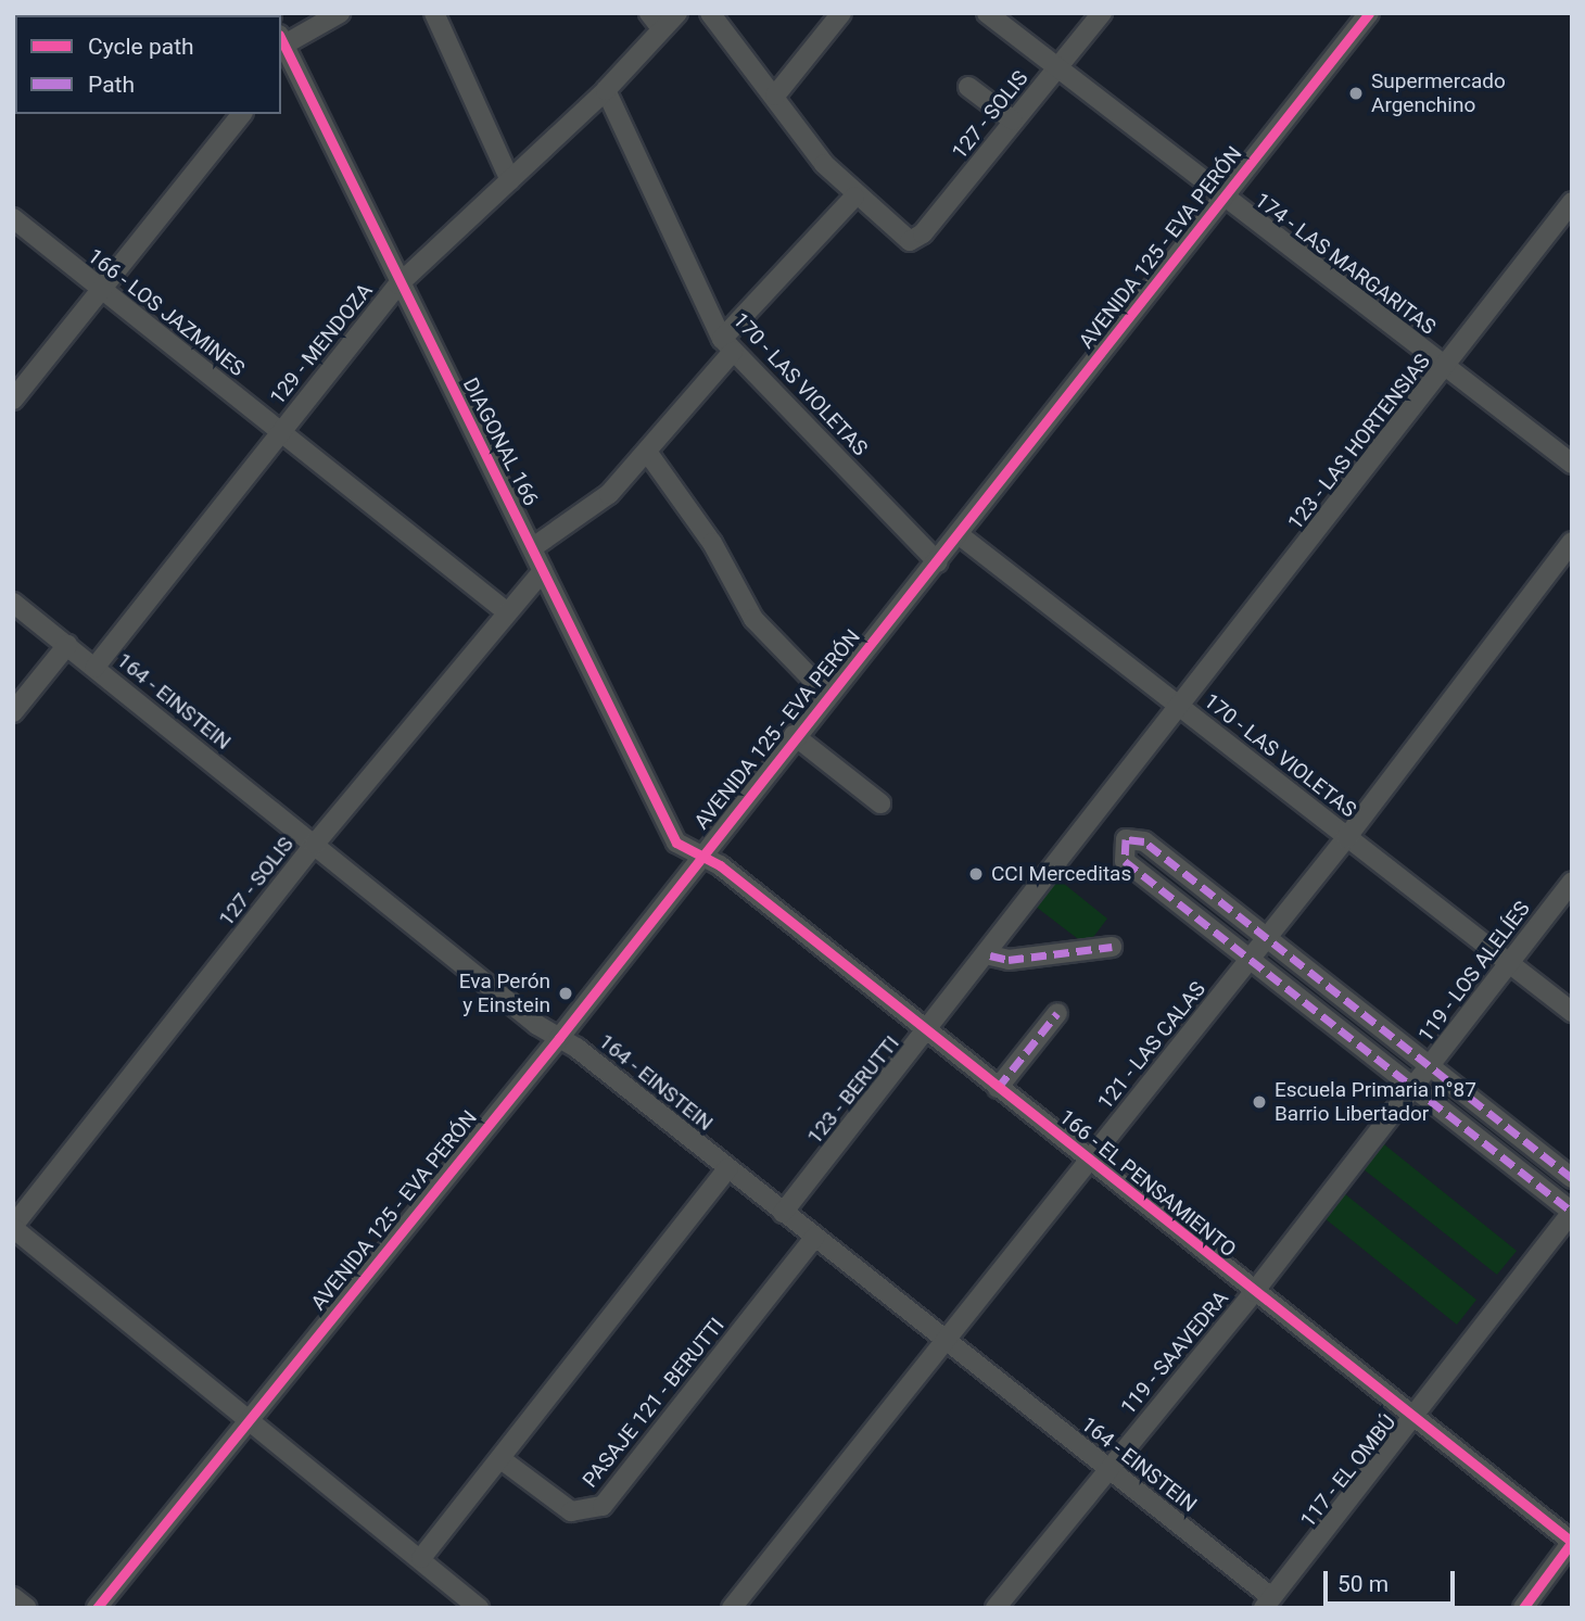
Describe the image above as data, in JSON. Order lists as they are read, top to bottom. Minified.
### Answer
{"streets":{"street":["127 - SOLIS","AVENIDA 125 - EVA PERÓN","174 - LAS MARGARITAS","166 - LOS JAZMINES","129 - MENDOZA","170 - LAS VIOLETAS","DIAGONAL 166","123 - LAS HORTENSIAS","164 - EINSTEIN","119 - LOS ALELÍES","121 - LAS CALAS","123 - BERUTTI","166 - EL PENSAMIENTO","119 - SAAVEDRA","PASAJE 121 - BERUTTI","117 - EL OMBÚ"]},"crossings":[["127 - SOLIS","174 - LAS MARGARITAS"],["127 - SOLIS","166 - LOS JAZMINES"],["127 - SOLIS","DIAGONAL 166"],["127 - SOLIS","164 - EINSTEIN"],["AVENIDA 125 - EVA PERÓN","174 - LAS MARGARITAS"],["AVENIDA 125 - EVA PERÓN","170 - LAS VIOLETAS"],["AVENIDA 125 - EVA PERÓN","DIAGONAL 166"],["AVENIDA 125 - EVA PERÓN","164 - EINSTEIN"],["AVENIDA 125 - EVA PERÓN","166 - EL PENSAMIENTO"],["174 - LAS MARGARITAS","123 - LAS HORTENSIAS"],["166 - LOS JAZMINES","129 - MENDOZA"],["129 - MENDOZA","170 - LAS VIOLETAS"],["129 - MENDOZA","DIAGONAL 166"],["129 - MENDOZA","164 - EINSTEIN"],["170 - LAS VIOLETAS","123 - LAS HORTENSIAS"],["170 - LAS VIOLETAS","119 - LOS ALELÍES"],["170 - LAS VIOLETAS","121 - LAS CALAS"],["170 - LAS VIOLETAS","123 - BERUTTI"],["DIAGONAL 166","166 - EL PENSAMIENTO"],["123 - LAS HORTENSIAS","123 - BERUTTI"],["164 - EINSTEIN","121 - LAS CALAS"],["164 - EINSTEIN","123 - BERUTTI"],["164 - EINSTEIN","119 - SAAVEDRA"],["164 - EINSTEIN","PASAJE 121 - BERUTTI"],["164 - EINSTEIN","117 - EL OMBÚ"],["119 - LOS ALELÍES","119 - SAAVEDRA"],["121 - LAS CALAS","166 - EL PENSAMIENTO"],["123 - BERUTTI","166 - EL PENSAMIENTO"],["166 - EL PENSAMIENTO","119 - SAAVEDRA"],["166 - EL PENSAMIENTO","117 - EL OMBÚ"]],"places":["Supermercado Argenchino","CCI Merceditas","Eva Perón y Einstein","Escuela Primaria n°87 Barrio Libertador"],"legend":["Cycle path","Path"],"scale_bar":"50 m"}
